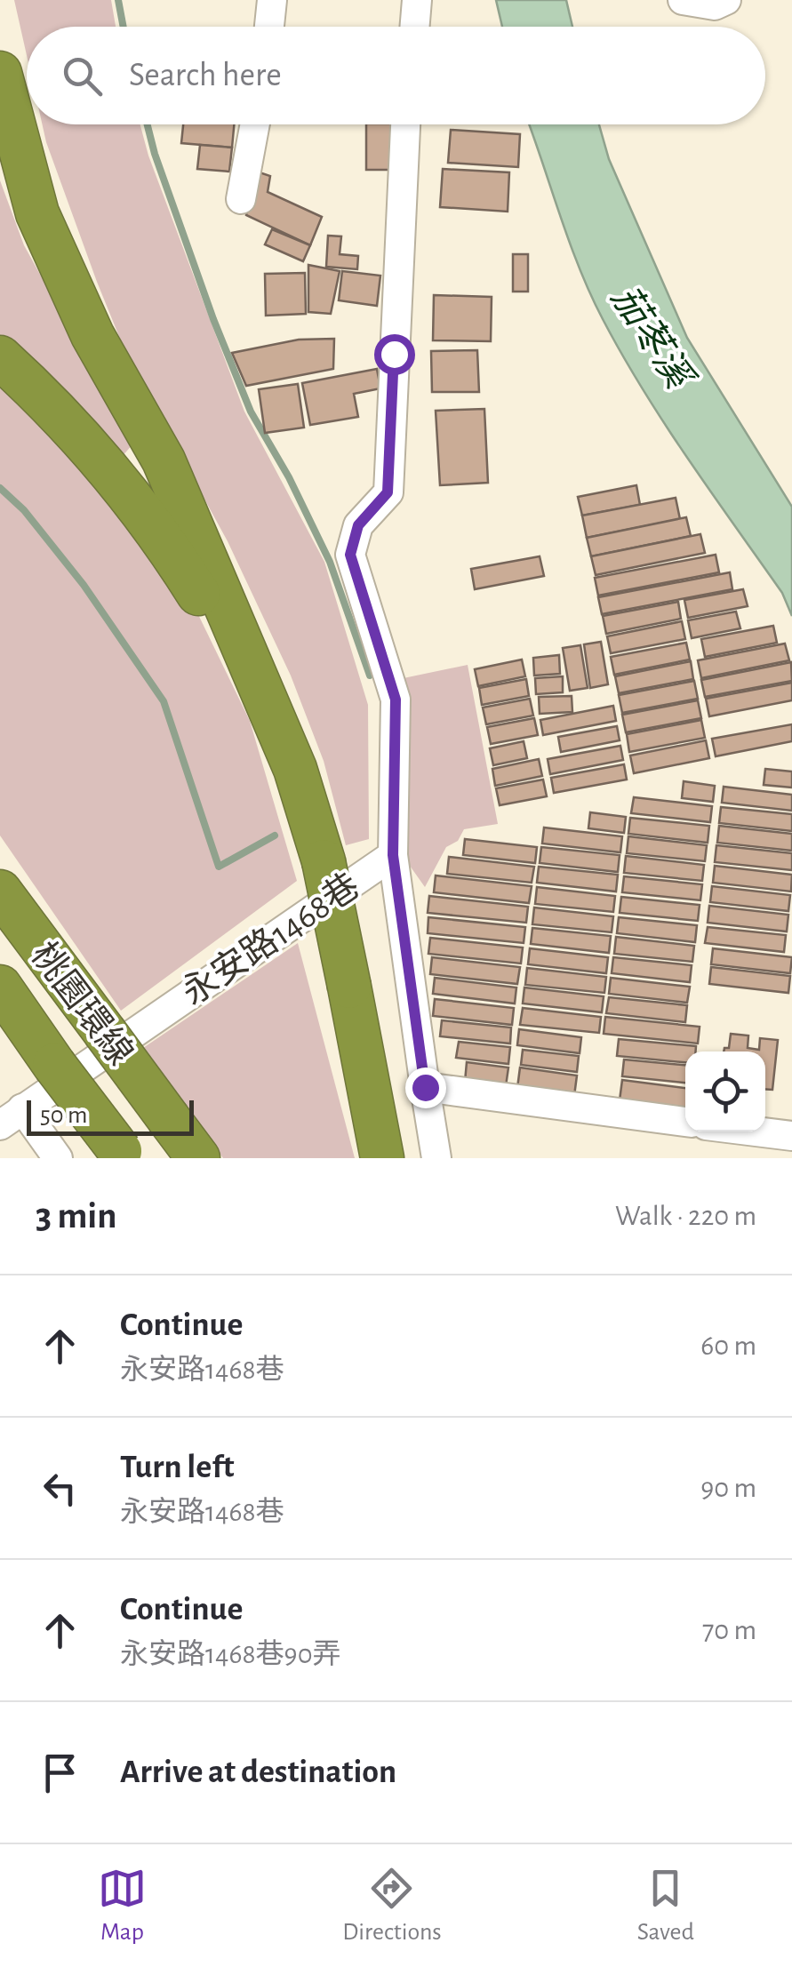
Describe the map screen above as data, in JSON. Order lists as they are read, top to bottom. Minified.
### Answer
{"streets":{"highway":["桃園環線"],"street":["永安路1468巷"]},"water":["茄苳溪"],"scale_bar":"50 m","page":{"search":"Search here","scale":"50 m","heading":["3 min","Walk · 220 m"],"list":[["Continue","永安路1468巷","60 m"],["Turn left","永安路1468巷","90 m"],["Continue","永安路1468巷90弄","70 m"],"Arrive at destination"],"nav":["Map","Directions","Saved"]}}
